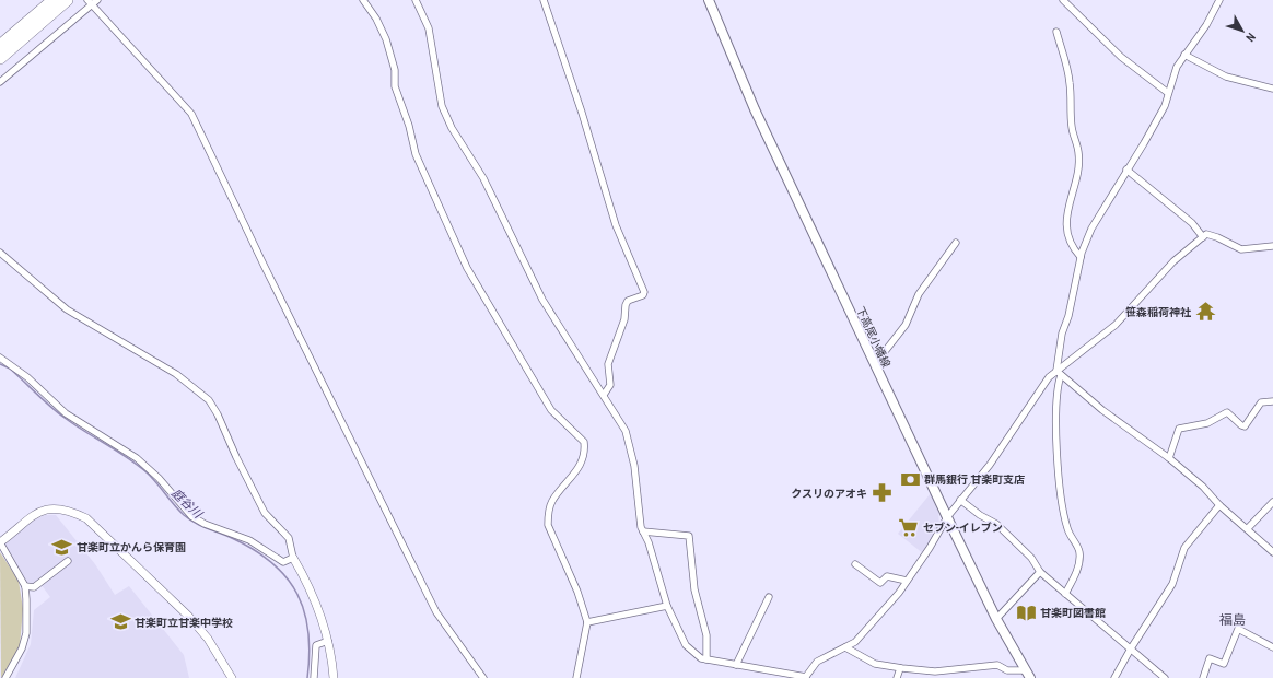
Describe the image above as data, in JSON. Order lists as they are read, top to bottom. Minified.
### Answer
{"streets":{"main road":["下高尾小幡線"]},"districts":["福島"],"water":["庭谷川"],"places":{"temple":["笹森稲荷神社"],"bank":["群馬銀行 甘楽町支店"],"pharmacy":["クスリのアオキ"],"supermarket":["セブン-イレブン"],"school or university":["甘楽町立かんら保育園","甘楽町立甘楽中学校"],"library":["甘楽町図書館"]},"north":"bottom right"}
